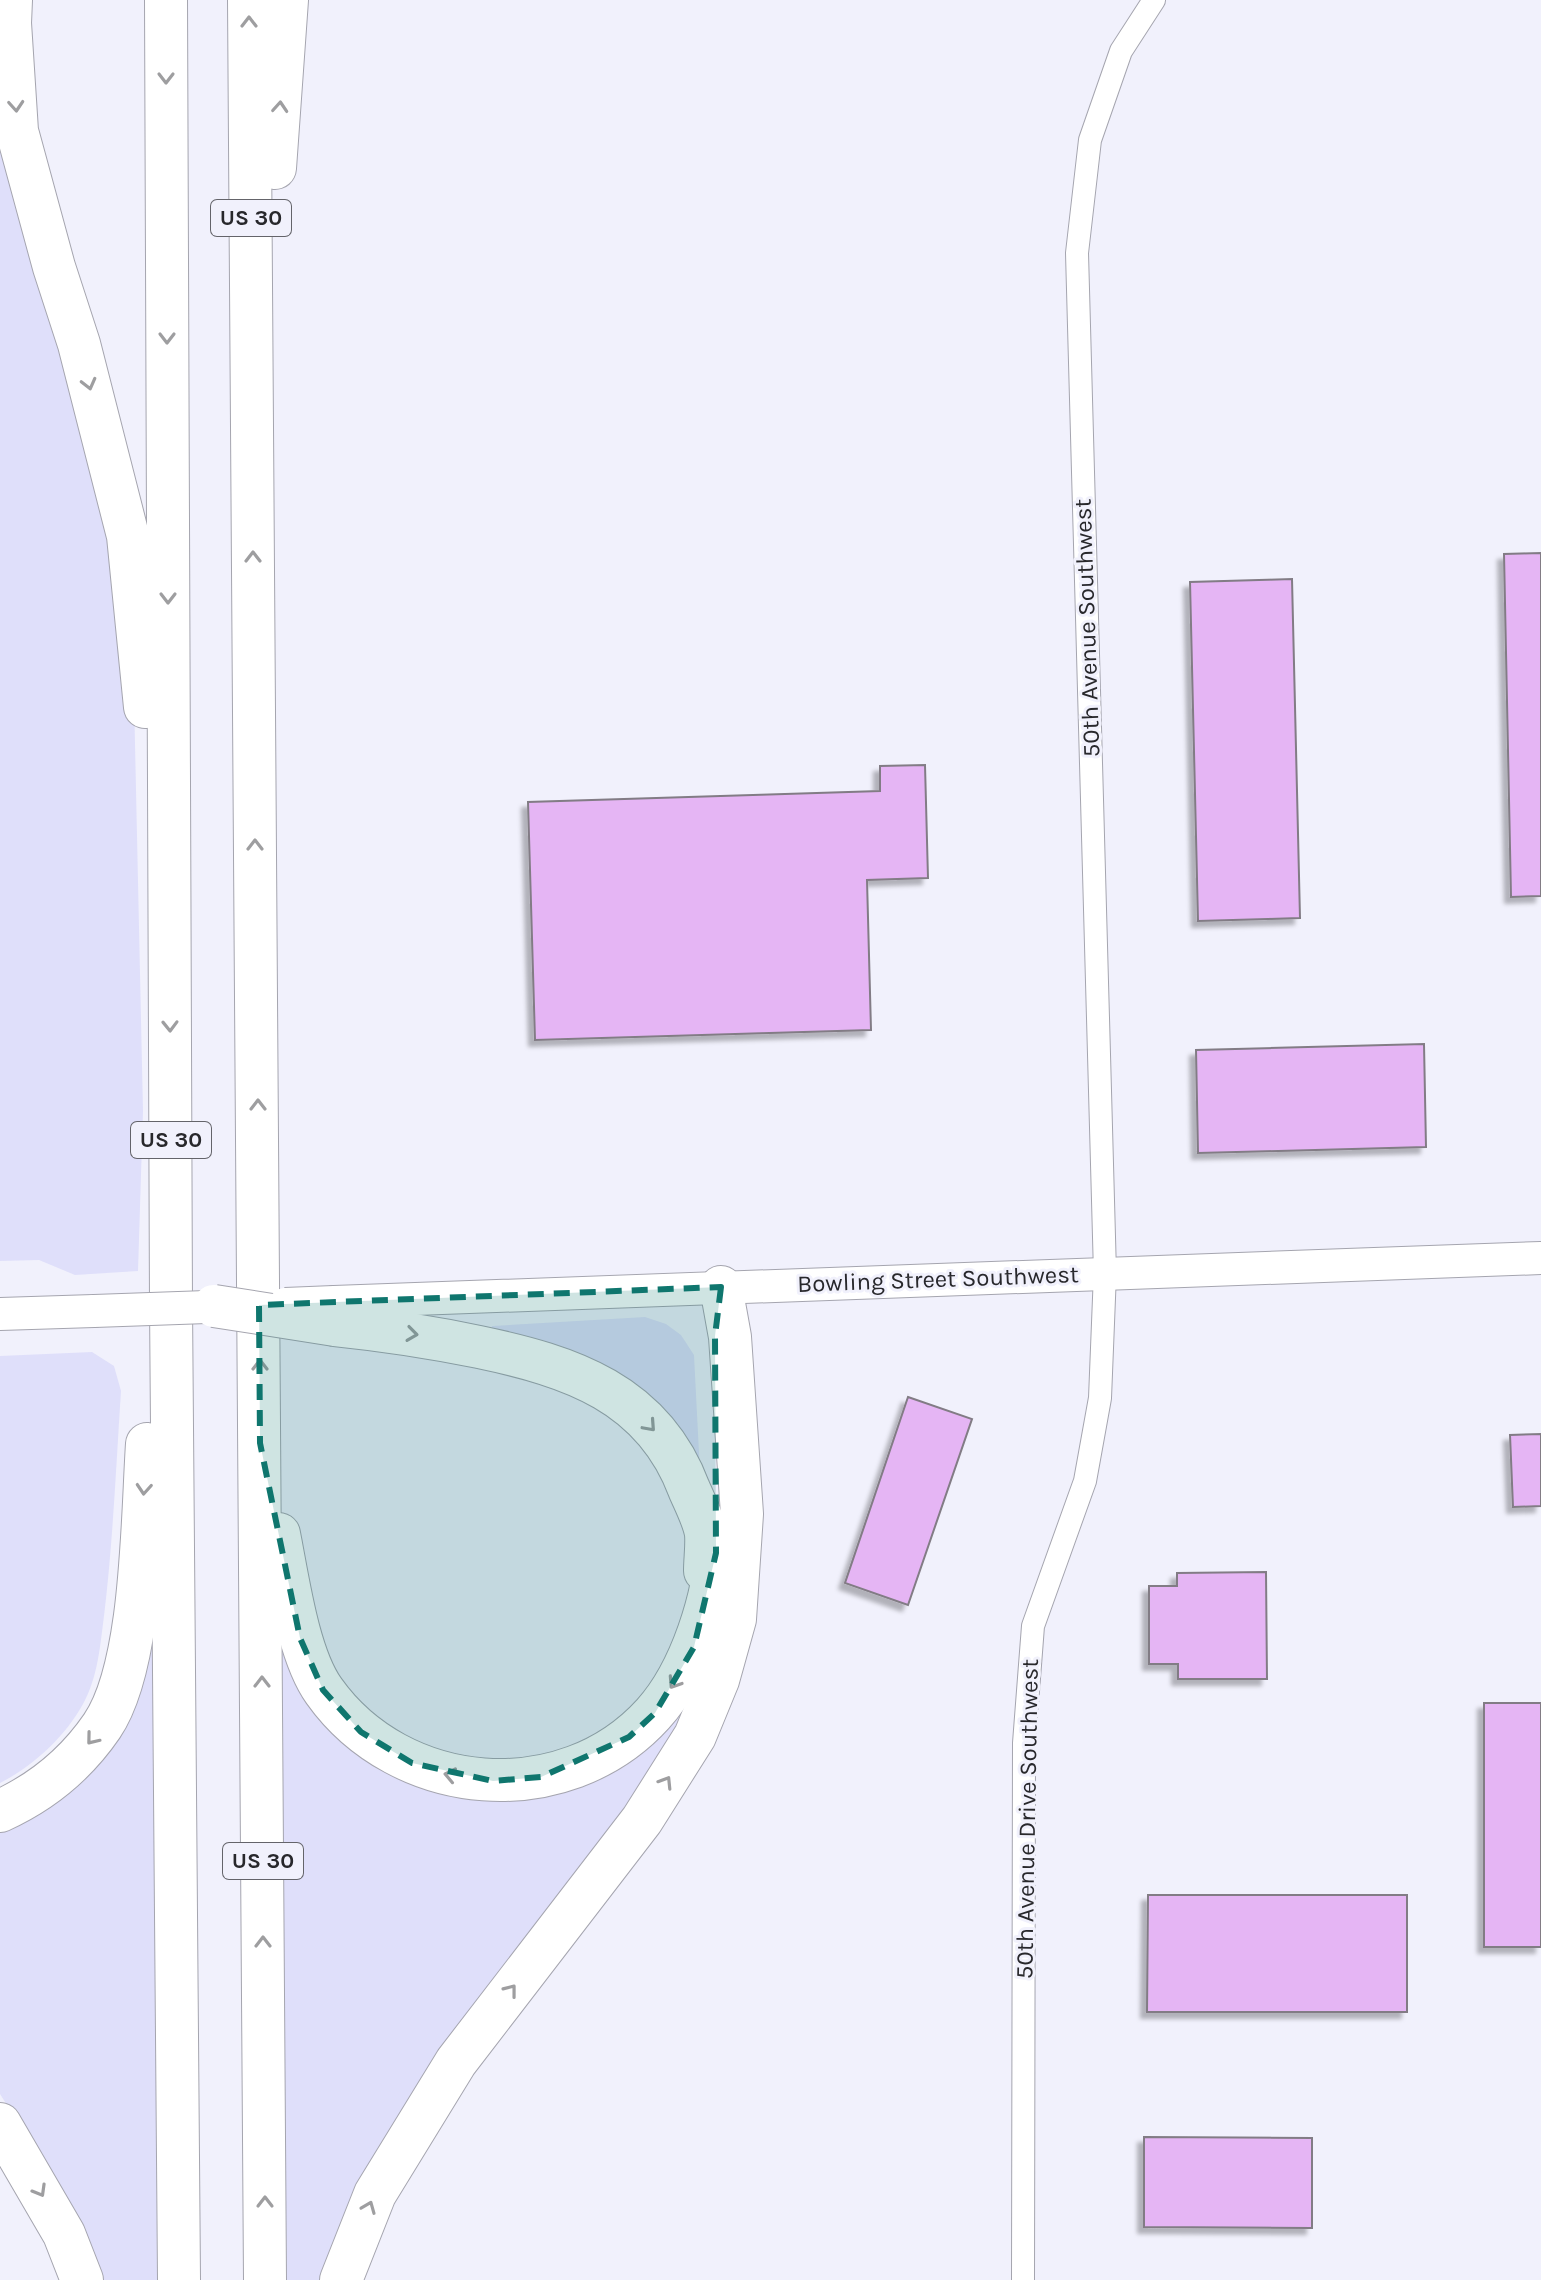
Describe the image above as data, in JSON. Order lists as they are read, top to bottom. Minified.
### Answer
{"streets":{"highway":["US 30"],"main road":["Bowling Street Southwest"],"street":["50th Avenue Southwest","50th Avenue Drive Southwest"]},"crossings":[["50th Avenue Southwest","Bowling Street Southwest"],["50th Avenue Southwest","50th Avenue Drive Southwest"],["Bowling Street Southwest","50th Avenue Drive Southwest"]]}
